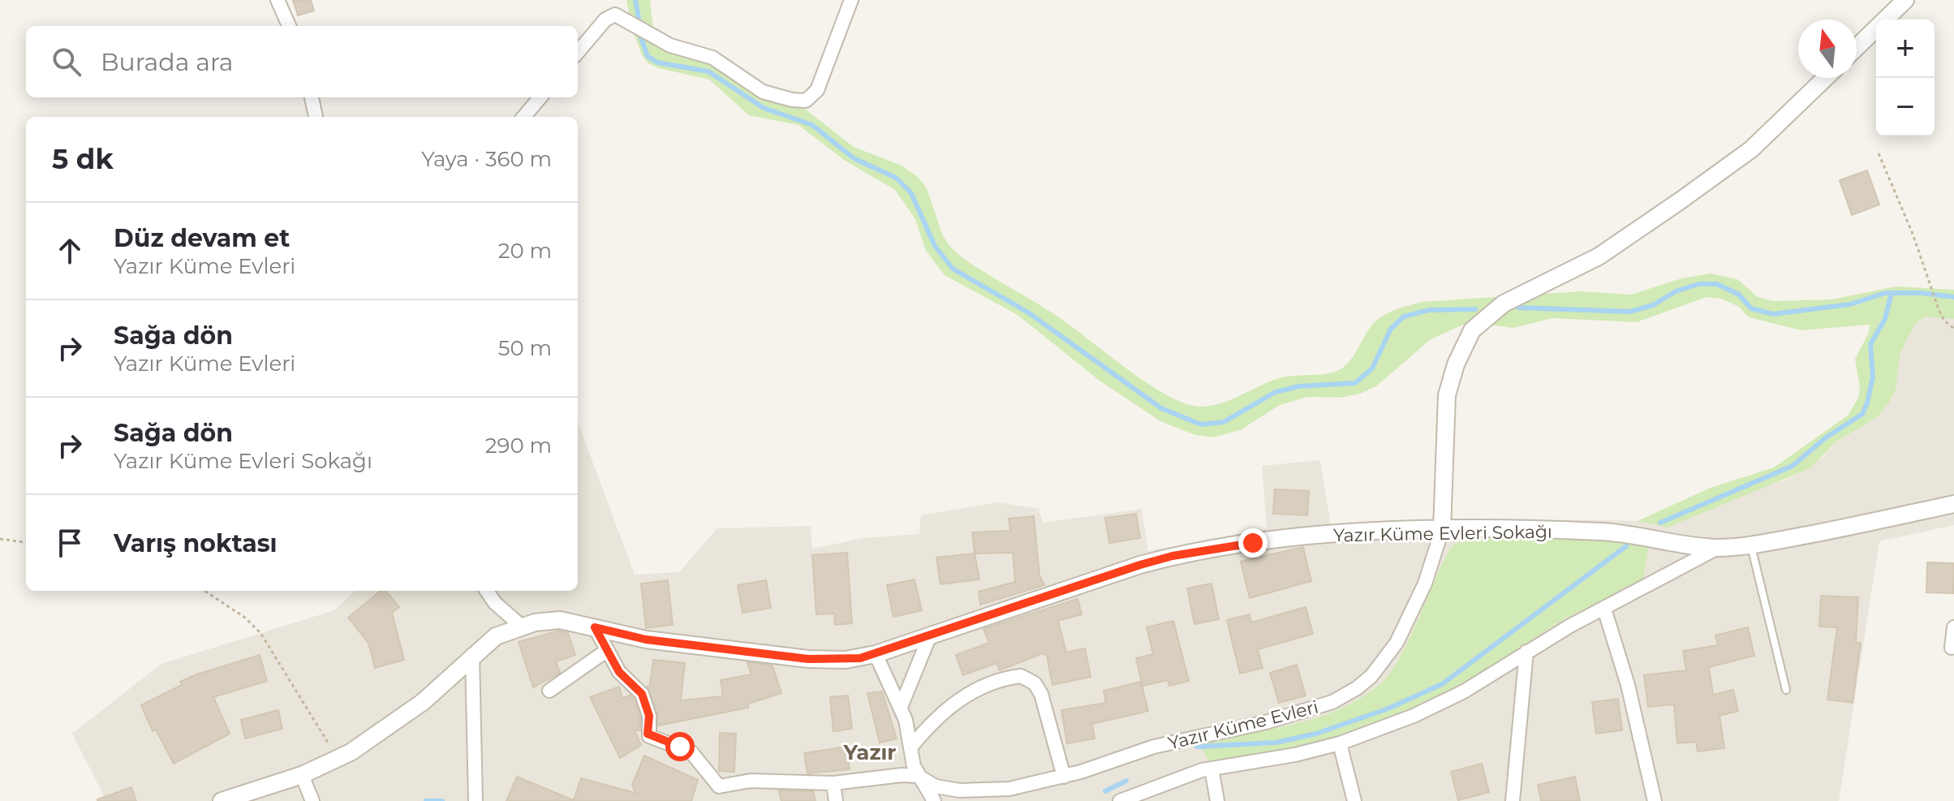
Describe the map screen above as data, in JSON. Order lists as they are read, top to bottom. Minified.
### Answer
{"streets":{"street":["Yazır Küme Evleri Sokağı","Yazır Küme Evleri"]},"crossings":[["Yazır Küme Evleri Sokağı","Yazır Küme Evleri"]],"districts":["Yazır"],"north":"top","page":{"map_buttons":["+","−"],"search":"Burada ara","heading":["5 dk","Yaya · 360 m"],"list":[["Düz devam et","Yazır Küme Evleri","20 m"],["Sağa dön","Yazır Küme Evleri","50 m"],["Sağa dön","Yazır Küme Evleri Sokağı","290 m"],"Varış noktası"]}}
